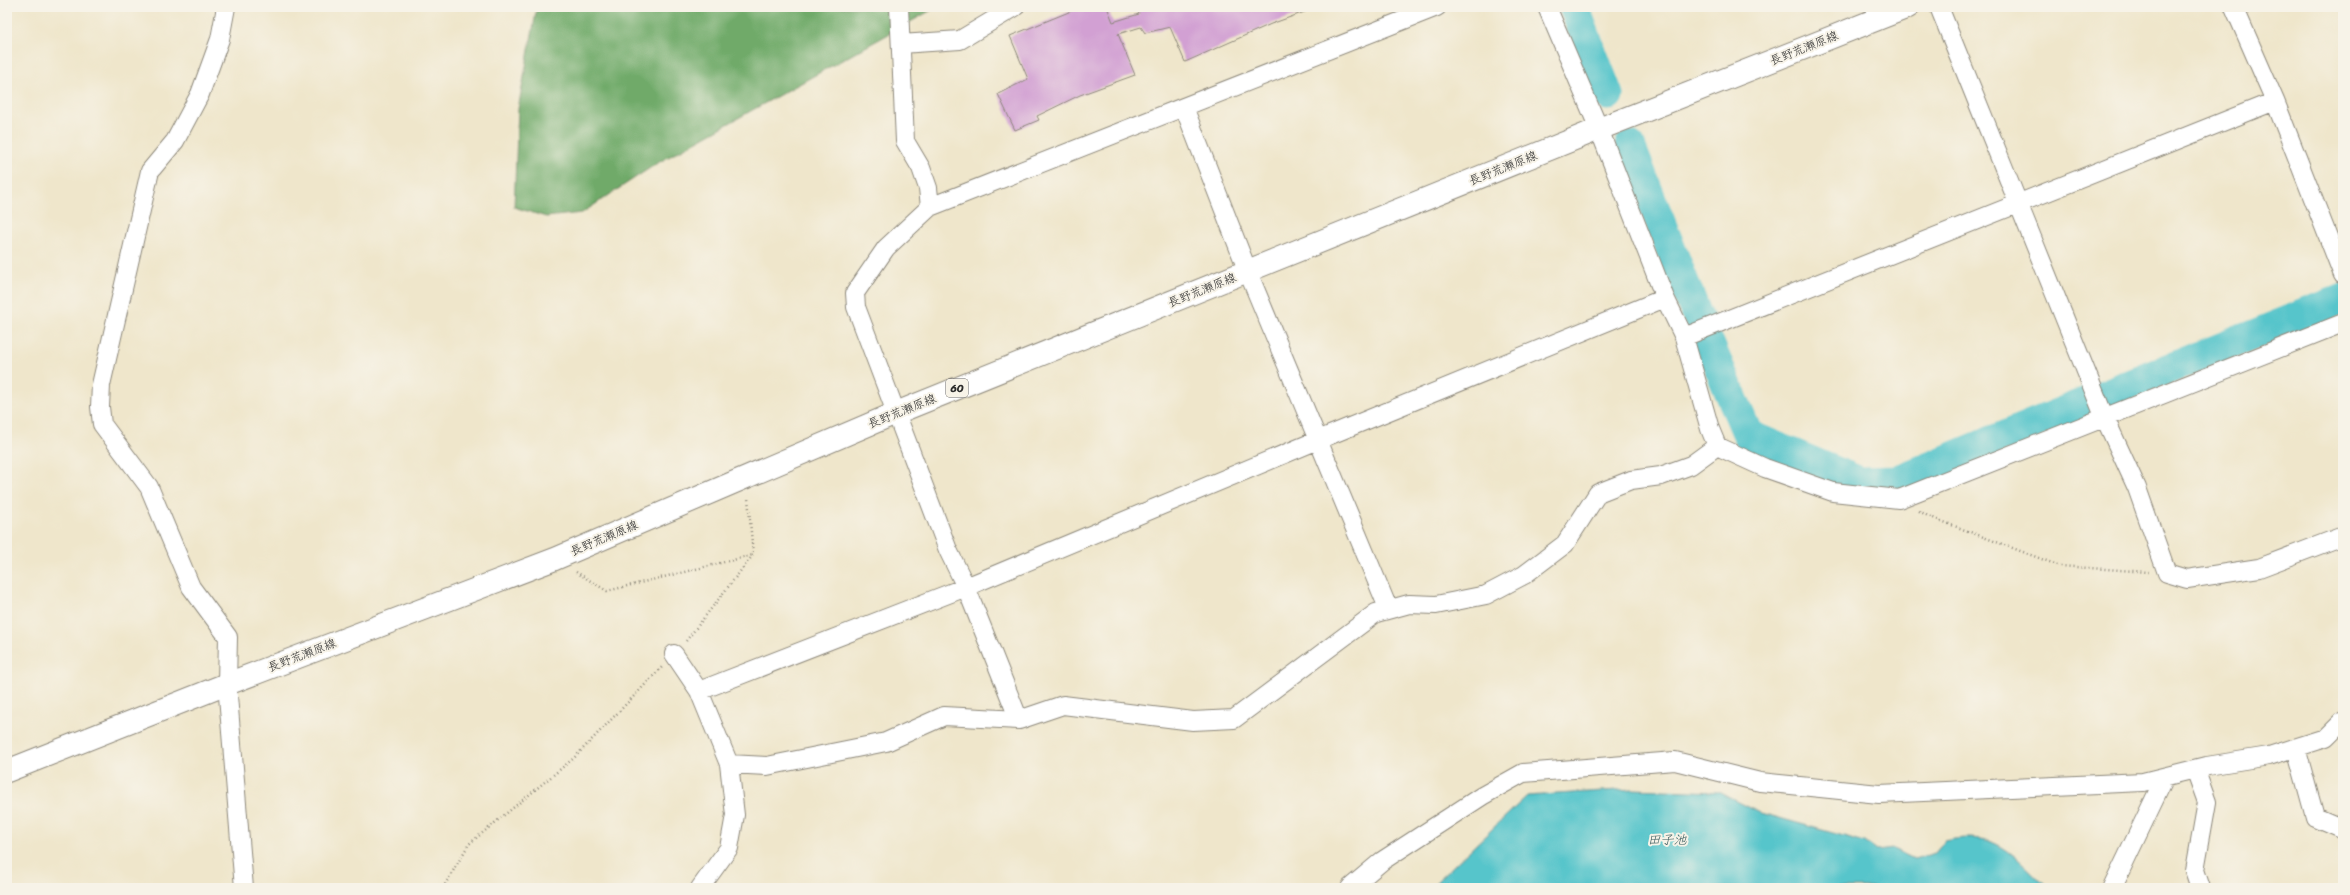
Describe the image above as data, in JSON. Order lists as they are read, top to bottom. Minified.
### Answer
{"streets":{"main road":["長野荒瀬原線","60"]},"water":["田子池"]}
